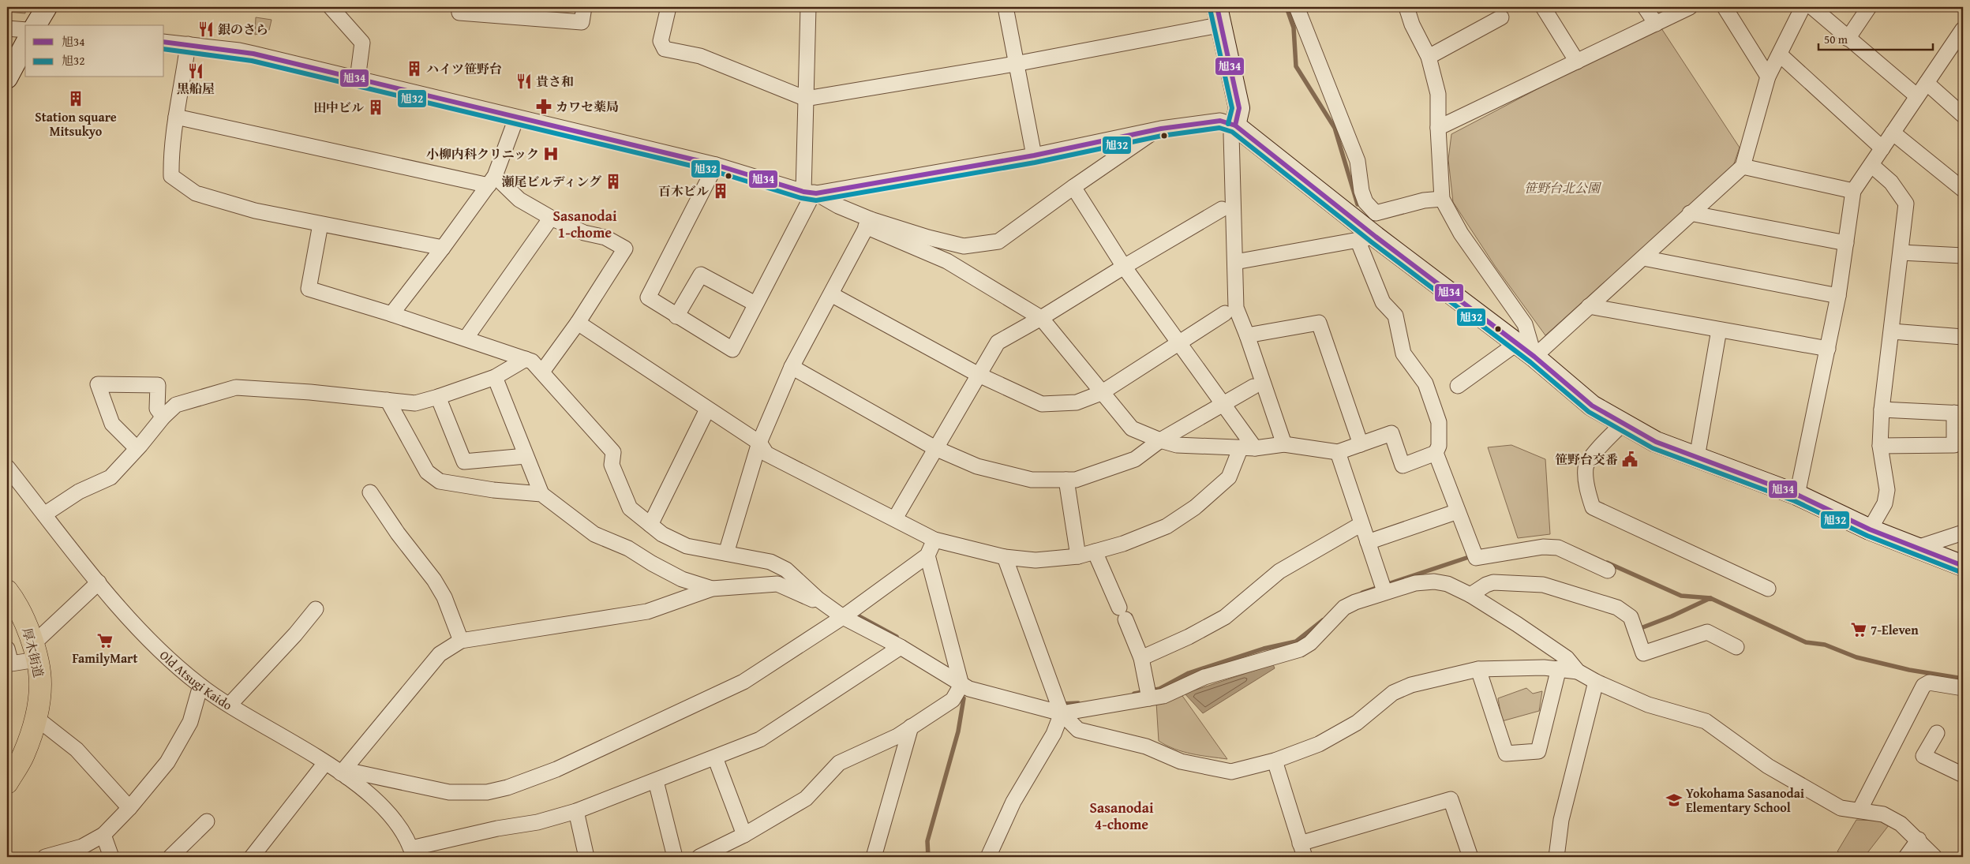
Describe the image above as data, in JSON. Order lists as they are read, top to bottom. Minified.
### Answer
{"streets":{"main road":["厚木街道"],"street":["Old Atsugi Kaido"]},"districts":["Sasanodai 1-chome","Sasanodai 4-chome"],"parks":["笹野台北公園"],"places":{"restaurant":["銀のさら","黒船屋","貴さ和"],"building":["ハイツ笹野台","Station square Mitsukyo","田中ビル","瀬尾ビルディング","百木ビル"],"pharmacy":["カワセ薬局"],"hospital":["小柳内科クリニック"],"public building":["笹野台交番"],"supermarket":["7-Eleven","FamilyMart"],"school or university":["Yokohama Sasanodai Elementary School"]},"lines":["transit line 旭34","transit line 旭32"],"legend":["旭34","旭32"],"scale_bar":"50 m"}
